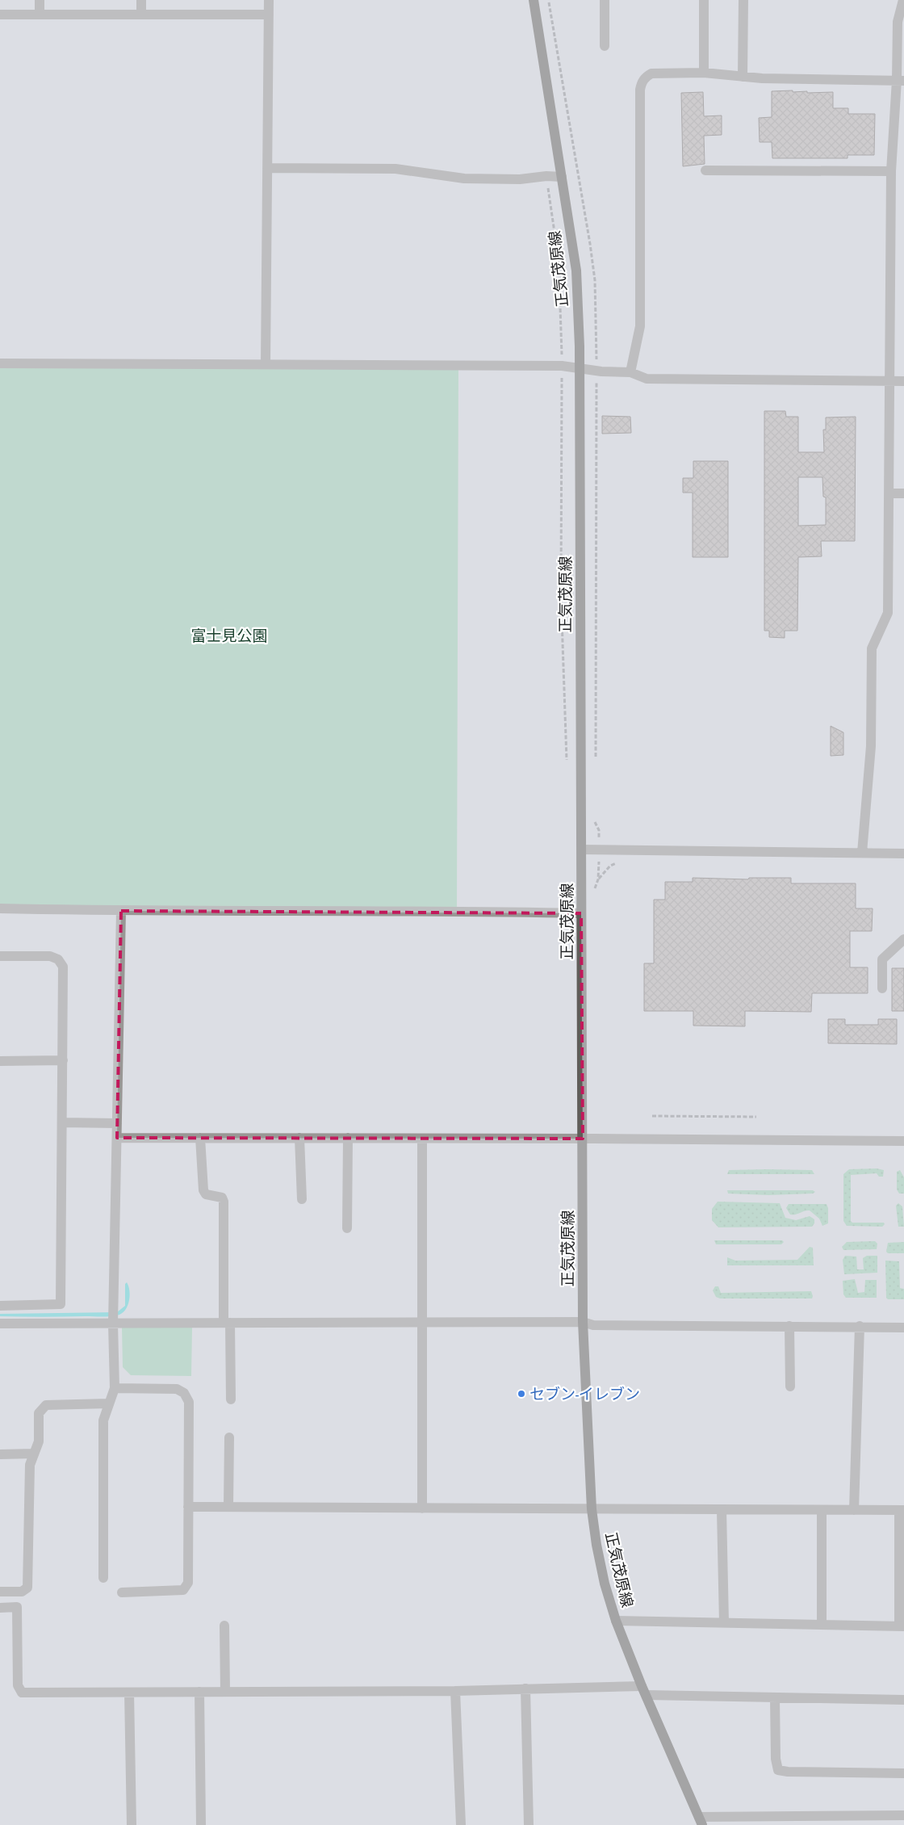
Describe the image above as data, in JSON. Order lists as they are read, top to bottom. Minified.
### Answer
{"streets":{"main road":["正気茂原線"]},"parks":["富士見公園"],"places":["セブン-イレブン"]}
